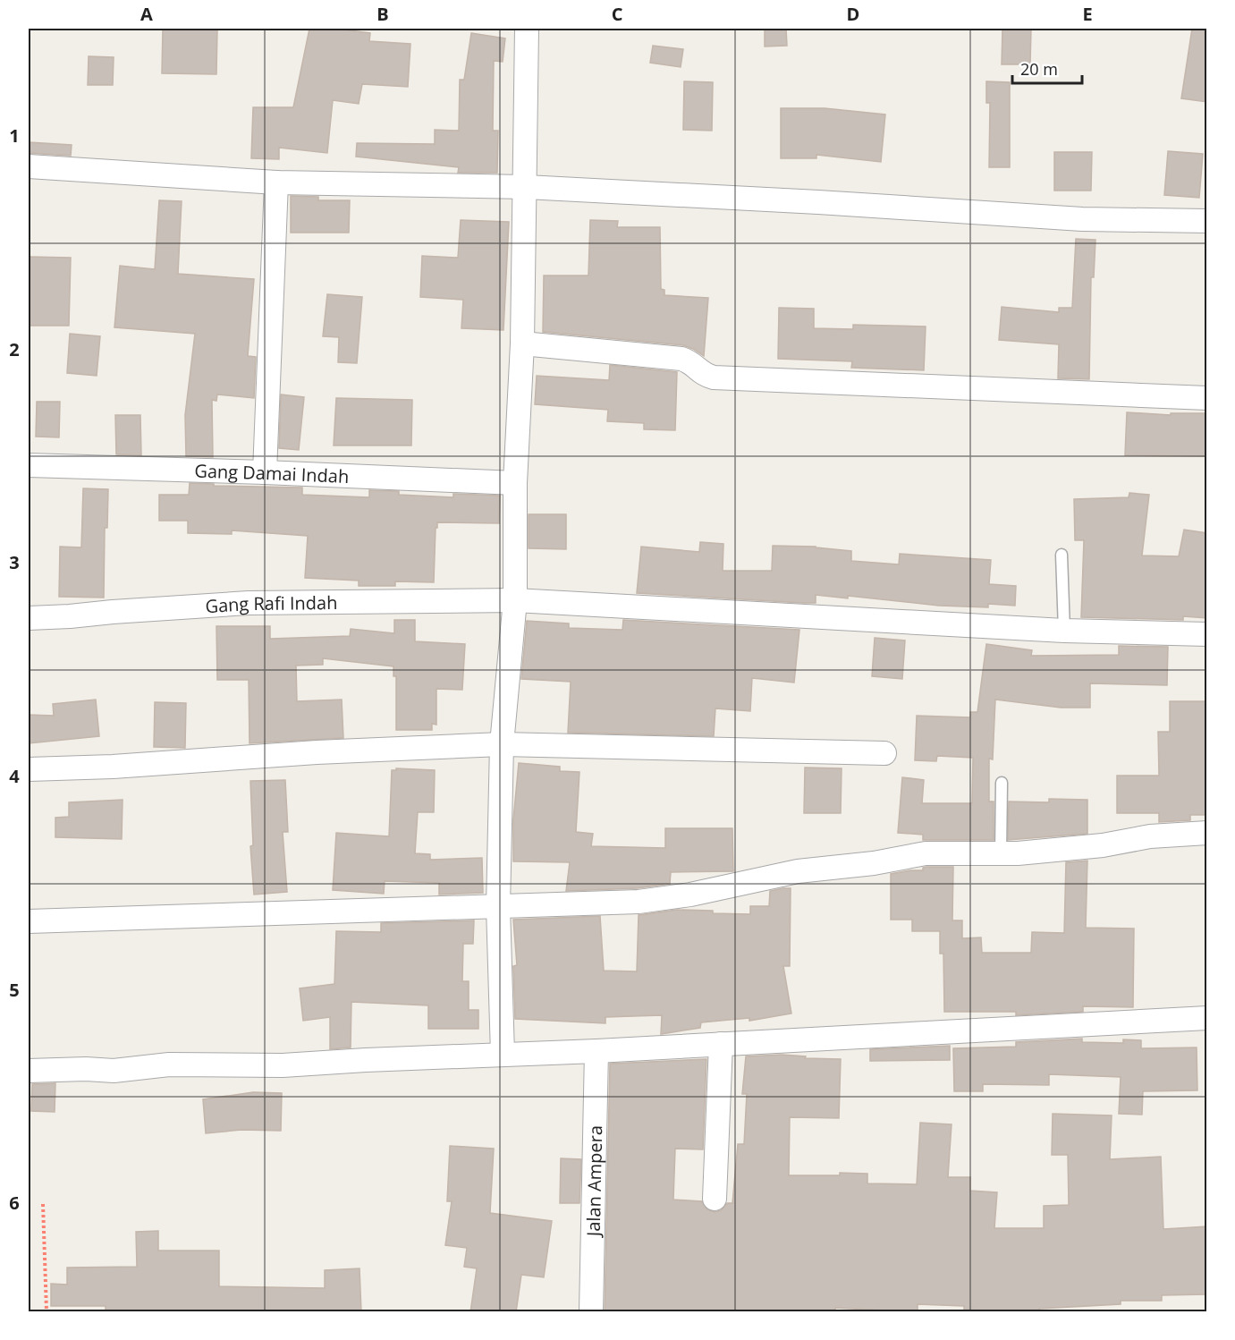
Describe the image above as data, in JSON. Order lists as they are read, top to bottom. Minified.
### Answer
{"streets":{"street":["Gang Damai Indah","Gang Rafi Indah","Jalan Ampera"]},"scale_bar":"20 m","grid":{"columns":["A","B","C","D","E"],"rows":["1","2","3","4","5","6"]}}
